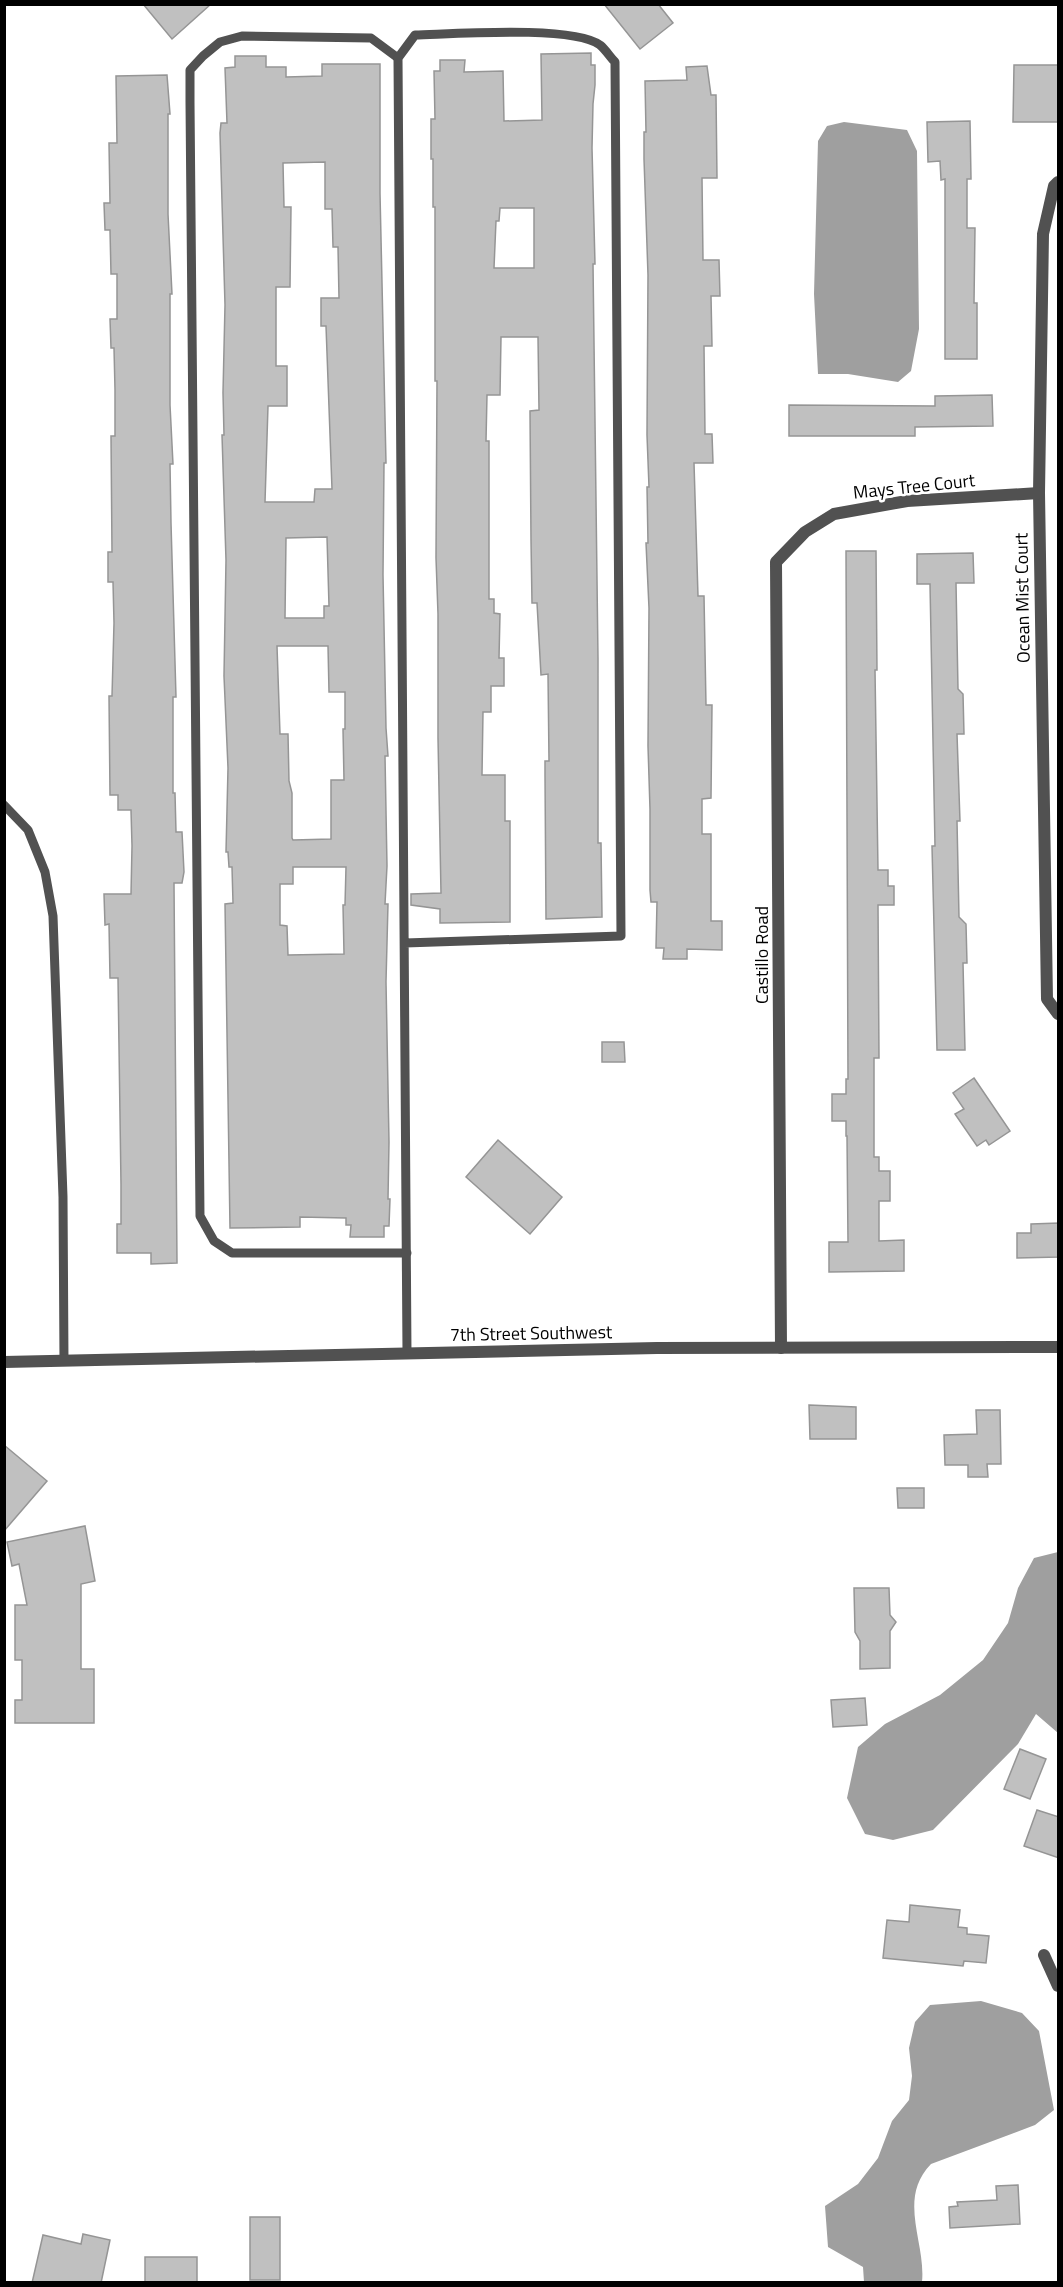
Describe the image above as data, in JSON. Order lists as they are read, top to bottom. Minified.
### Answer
{"streets":{"street":["Mays Tree Court","Ocean Mist Court","Castillo Road","7th Street Southwest"]},"crossings":[["Mays Tree Court","Ocean Mist Court"],["Mays Tree Court","Castillo Road"],["Castillo Road","7th Street Southwest"]]}
